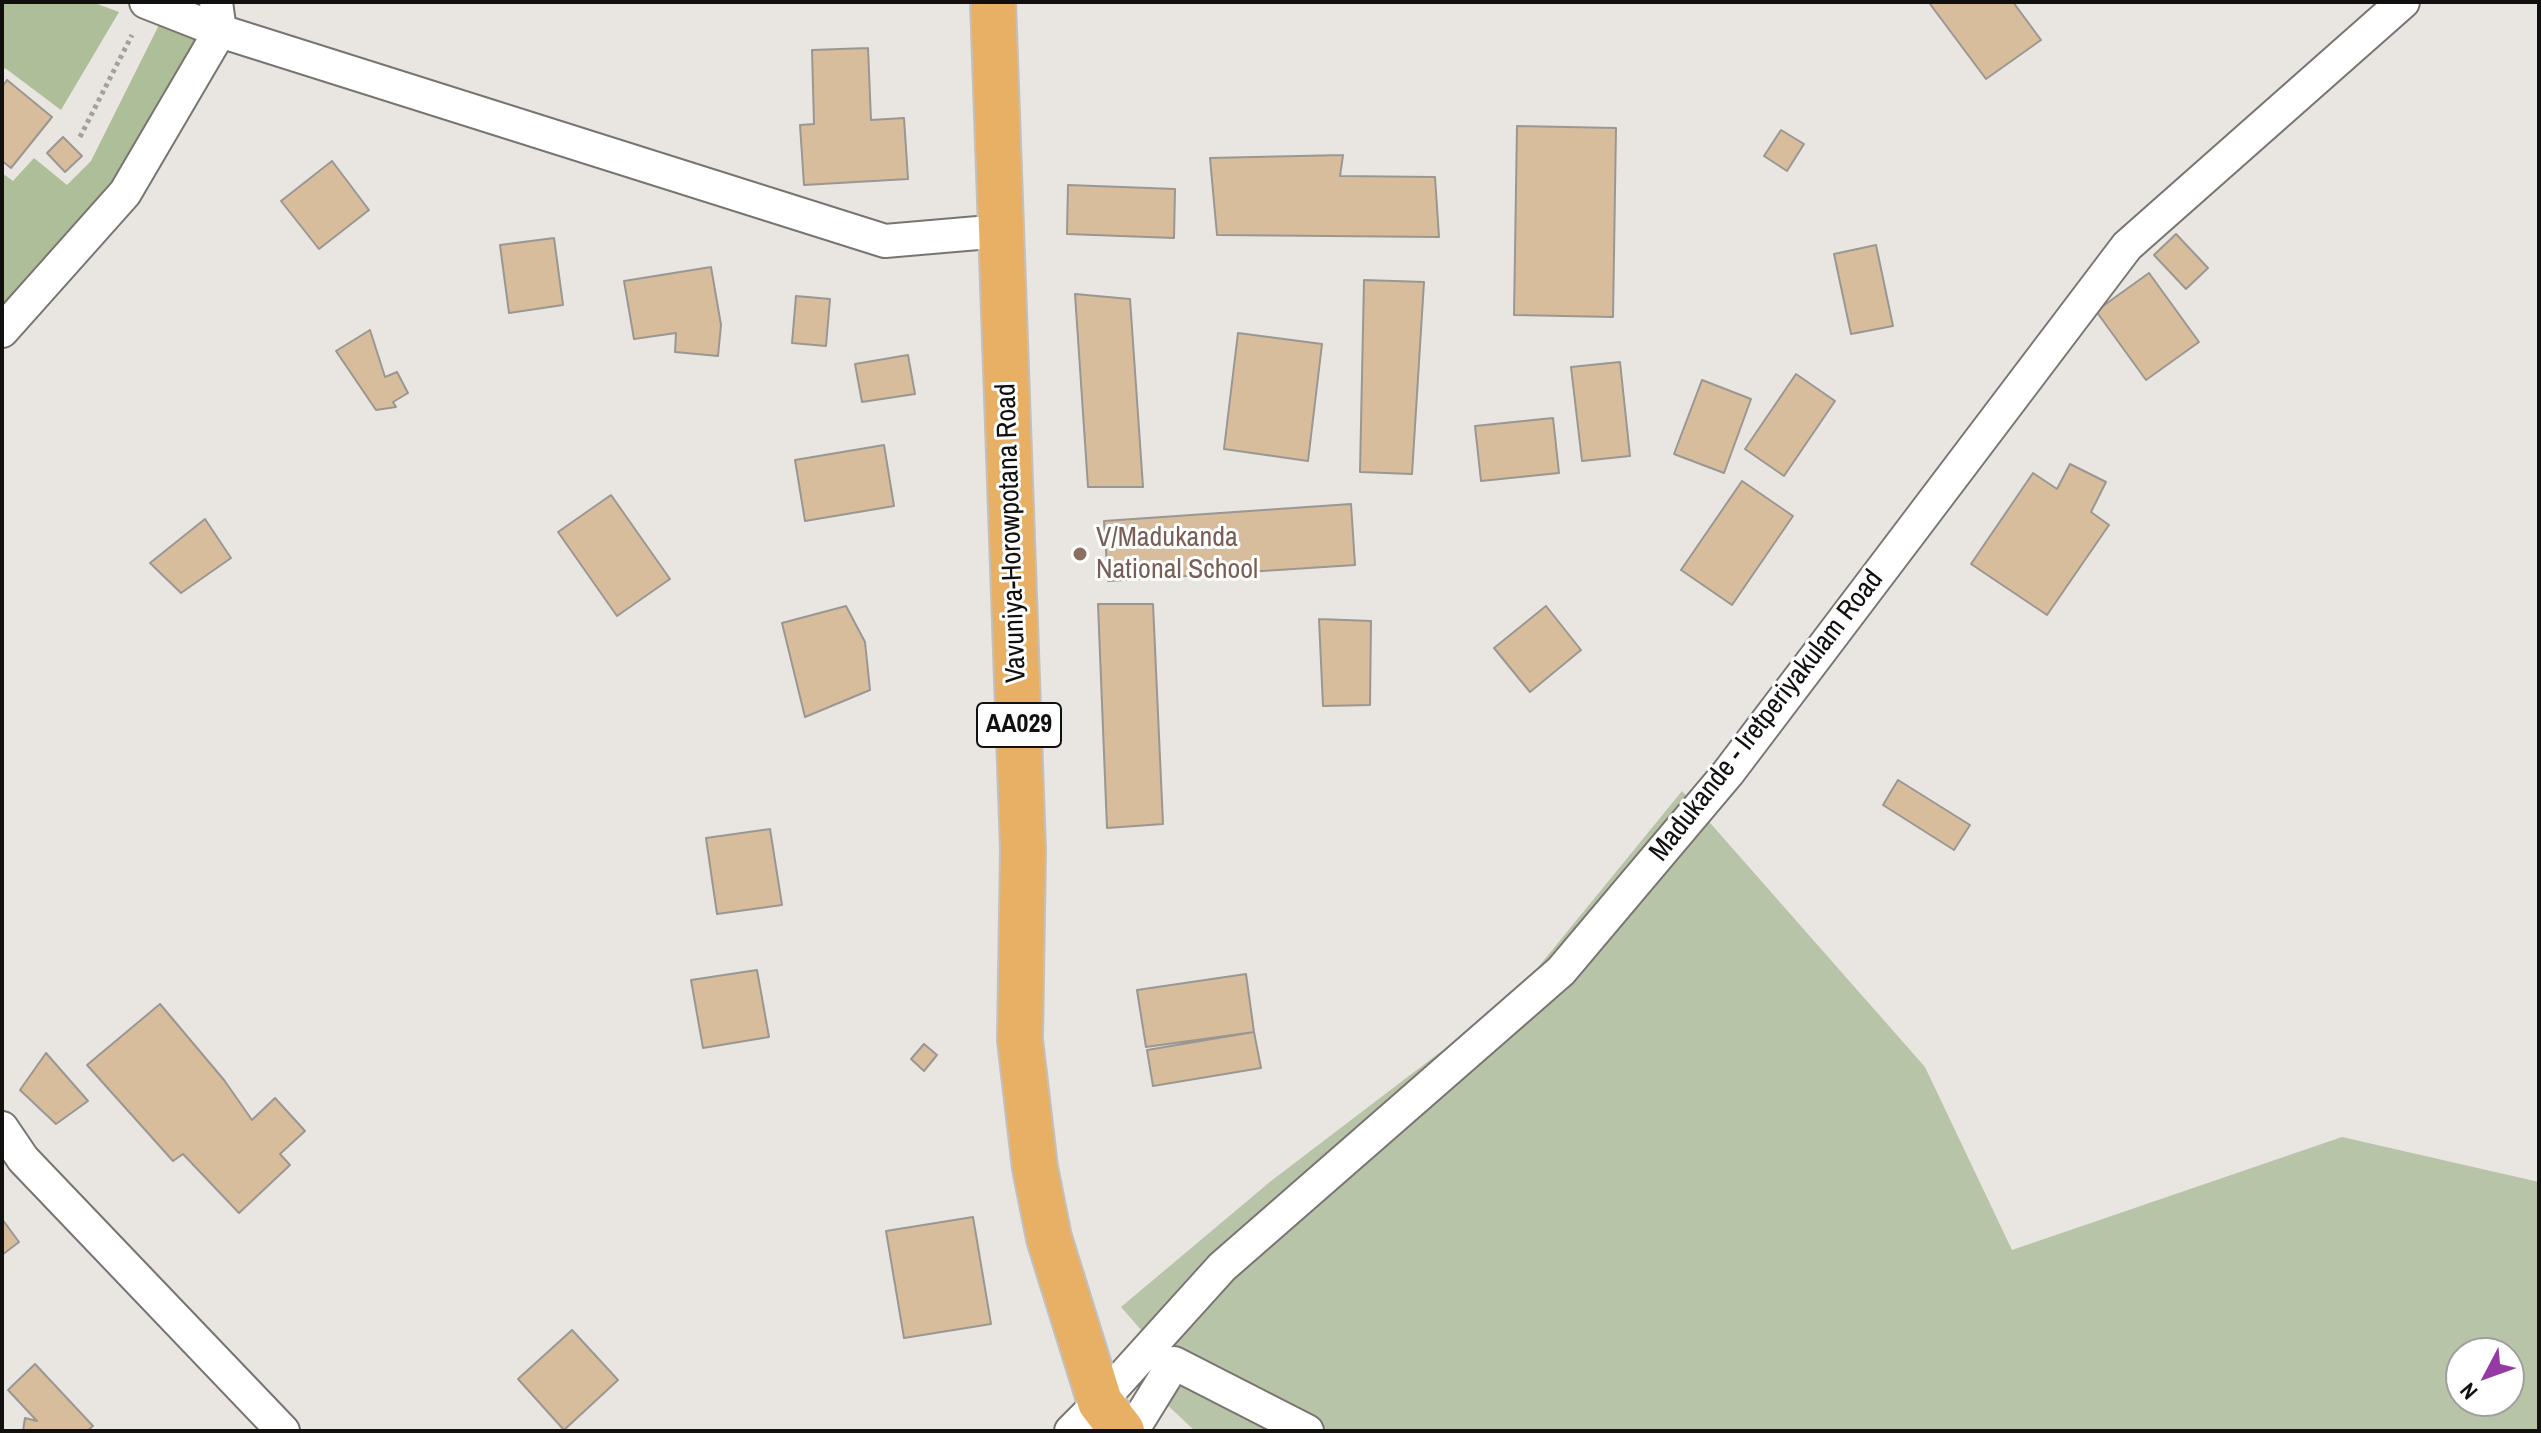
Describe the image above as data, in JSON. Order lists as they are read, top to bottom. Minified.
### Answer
{"streets":{"highway":["Vavuniya-Horowpotana Road","AA029"],"street":["Madukande - Iretperiyakulam Road"]},"crossings":[["Vavuniya-Horowpotana Road","Madukande - Iretperiyakulam Road"]],"places":["V/Madukanda National School"],"north":"bottom left"}
